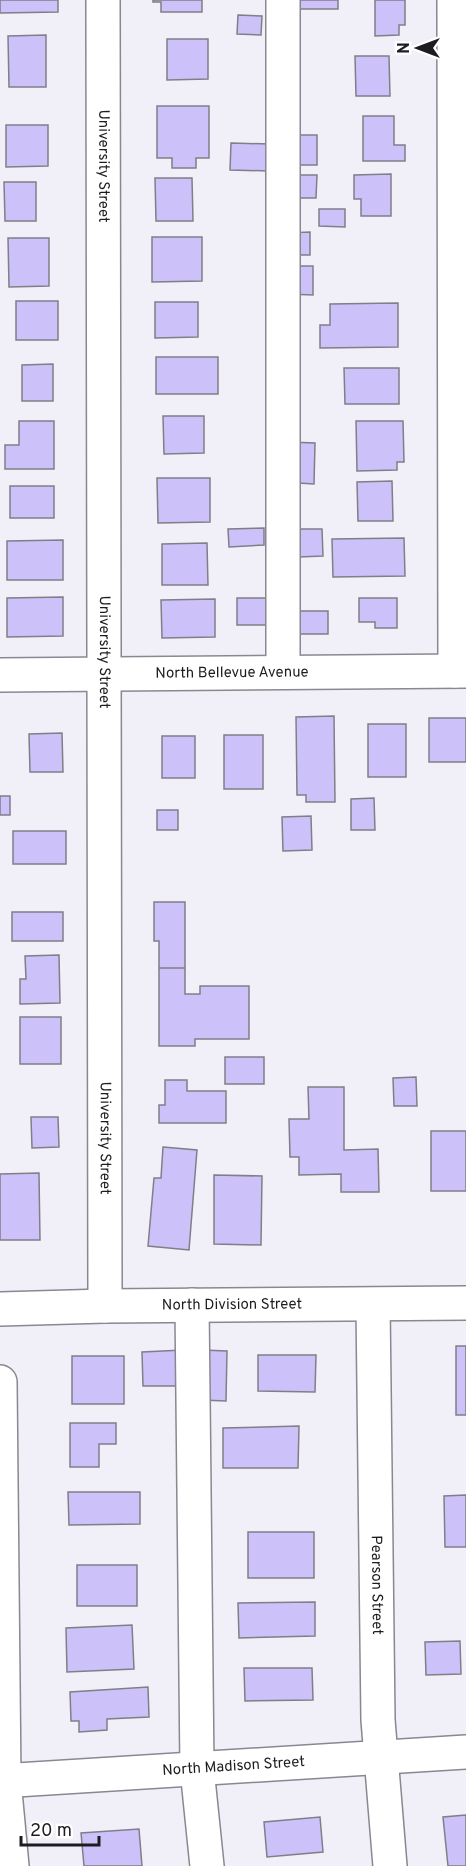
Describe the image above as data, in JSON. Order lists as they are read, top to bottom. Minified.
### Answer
{"streets":{"street":["University Street","North Bellevue Avenue","North Division Street","Pearson Street","North Madison Street"]},"crossings":[["University Street","North Bellevue Avenue"],["University Street","North Division Street"],["North Division Street","Pearson Street"],["Pearson Street","North Madison Street"]],"scale_bar":"20 m","north":"left"}
